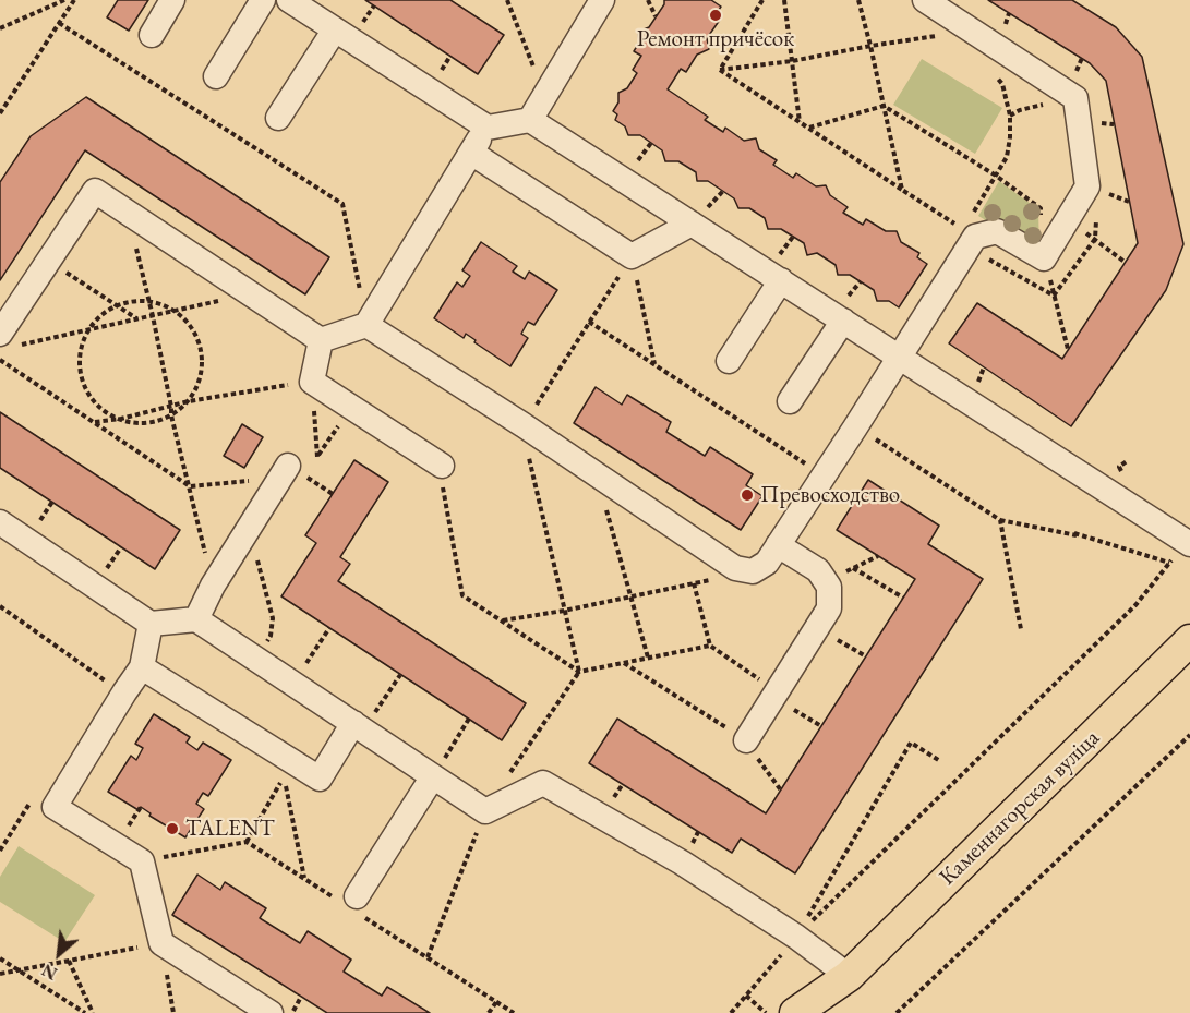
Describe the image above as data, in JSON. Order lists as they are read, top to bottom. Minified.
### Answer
{"streets":{"main road":["Каменнагорская вуліца"]},"places":["Ремонт причёсок","Превосходство","TALENT"],"north":"bottom left"}
